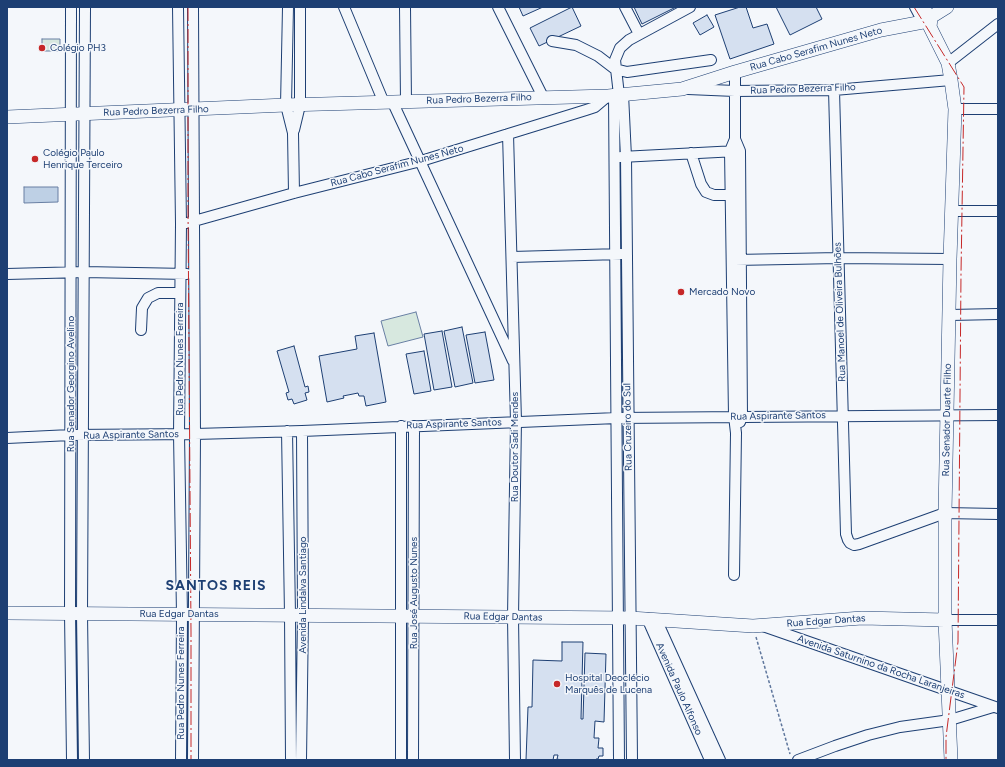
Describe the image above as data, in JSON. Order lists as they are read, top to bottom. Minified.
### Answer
{"streets":{"main road":["Rua Cabo Serafim Nunes Neto","Rua Pedro Bezerra Filho","Rua Senador Duarte Filho","Rua Edgar Dantas"],"street":["Rua Manoel de Oliveira Bulhões","Rua Pedro Nunes Ferreira","Rua Senador Georgino Avelino","Rua Aspirante Santos","Rua Cruzeiro do Sul","Rua Doutor Sadi Mendes","Rua José Augusto Nunes","Avenida Lindalva Santiago","Avenida Saturnino da Rocha Laranjeiras","Avenida Paulo Alfonso"]},"crossings":[["Rua Cabo Serafim Nunes Neto","Rua Pedro Bezerra Filho"],["Rua Cabo Serafim Nunes Neto","Rua Pedro Nunes Ferreira"],["Rua Cabo Serafim Nunes Neto","Rua Senador Duarte Filho"],["Rua Cabo Serafim Nunes Neto","Rua Cruzeiro do Sul"],["Rua Cabo Serafim Nunes Neto","Rua Doutor Sadi Mendes"],["Rua Pedro Bezerra Filho","Rua Manoel de Oliveira Bulhões"],["Rua Pedro Bezerra Filho","Rua Pedro Nunes Ferreira"],["Rua Pedro Bezerra Filho","Rua Senador Georgino Avelino"],["Rua Pedro Bezerra Filho","Rua Senador Duarte Filho"],["Rua Pedro Bezerra Filho","Rua Cruzeiro do Sul"],["Rua Manoel de Oliveira Bulhões","Rua Aspirante Santos"],["Rua Manoel de Oliveira Bulhões","Rua Senador Duarte Filho"],["Rua Pedro Nunes Ferreira","Rua Aspirante Santos"],["Rua Pedro Nunes Ferreira","Rua Edgar Dantas"],["Rua Senador Georgino Avelino","Rua Aspirante Santos"],["Rua Senador Georgino Avelino","Rua Edgar Dantas"],["Rua Aspirante Santos","Rua Senador Duarte Filho"],["Rua Aspirante Santos","Rua Cruzeiro do Sul"],["Rua Aspirante Santos","Rua Doutor Sadi Mendes"],["Rua Aspirante Santos","Rua José Augusto Nunes"],["Rua Aspirante Santos","Avenida Lindalva Santiago"],["Rua Senador Duarte Filho","Rua Edgar Dantas"],["Rua Senador Duarte Filho","Avenida Saturnino da Rocha Laranjeiras"],["Rua Cruzeiro do Sul","Rua Edgar Dantas"],["Rua Doutor Sadi Mendes","Rua Edgar Dantas"],["Rua José Augusto Nunes","Rua Edgar Dantas"],["Avenida Lindalva Santiago","Rua Edgar Dantas"],["Rua Edgar Dantas","Avenida Saturnino da Rocha Laranjeiras"],["Rua Edgar Dantas","Avenida Paulo Alfonso"]],"districts":["SANTOS REIS"],"places":["Colégio PH3","Colégio Paulo Henrique Terceiro","Mercado Novo","Hospital Deoclécio Marquês de Lucena"]}
